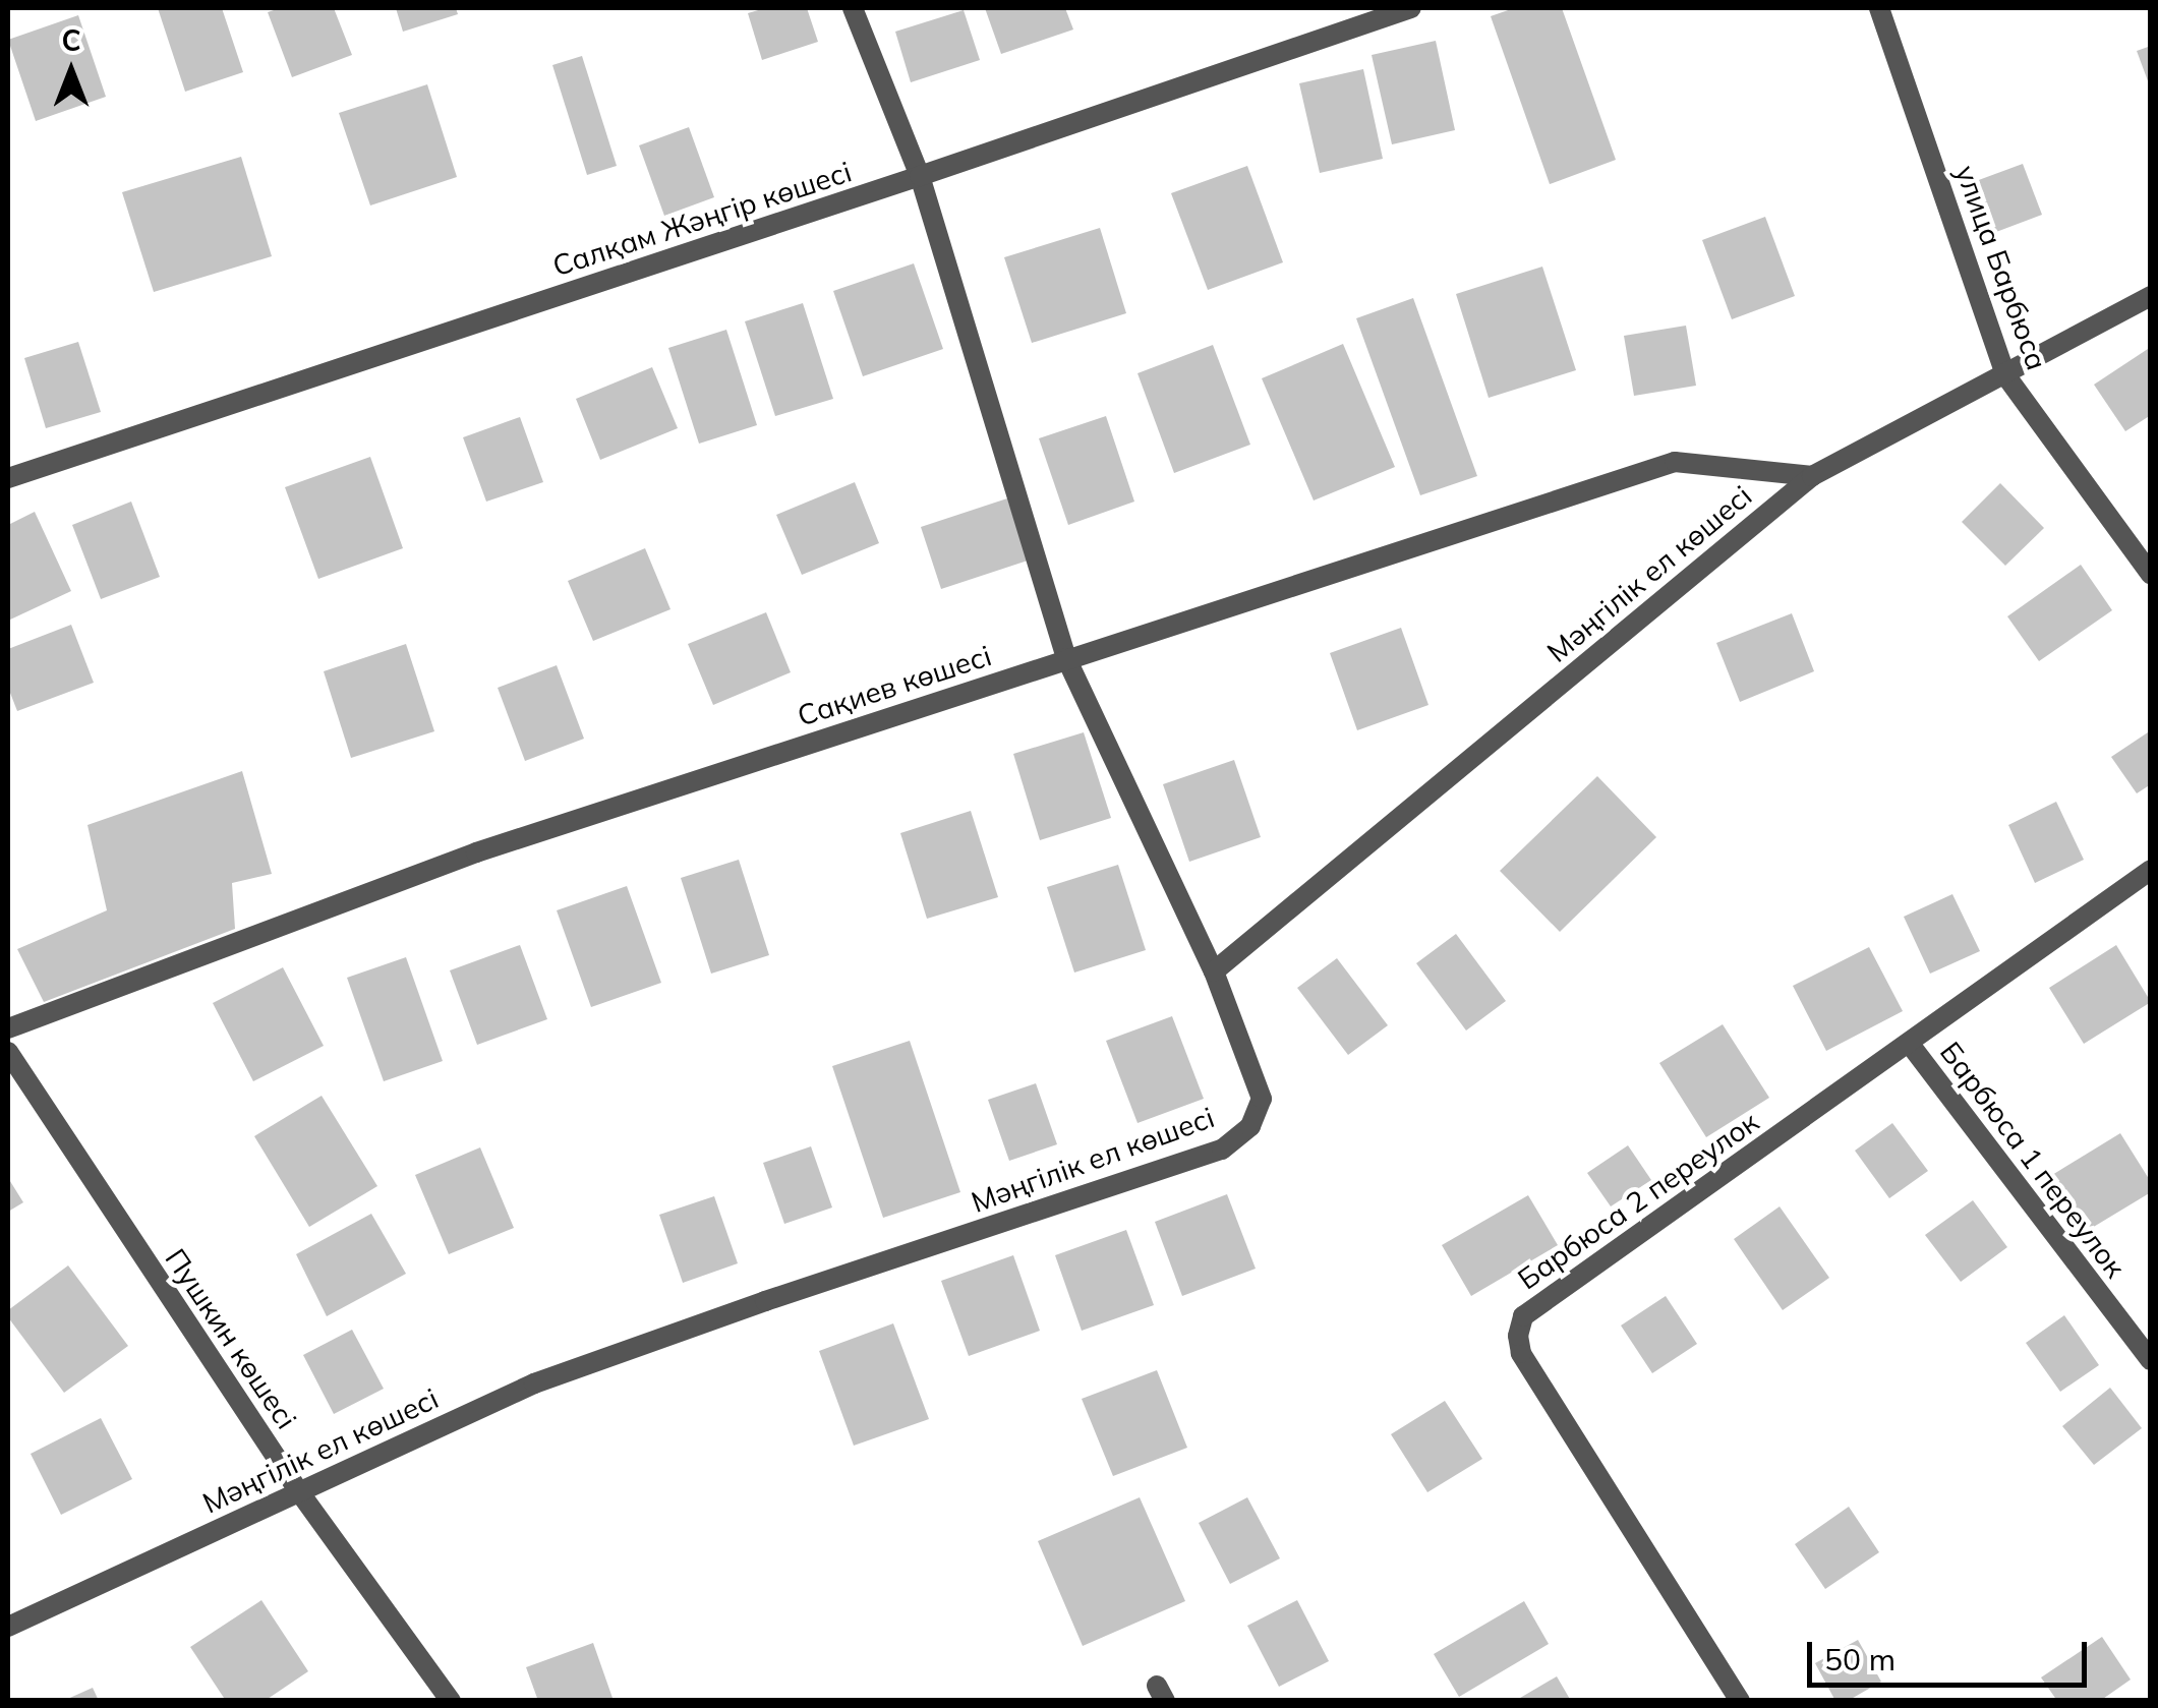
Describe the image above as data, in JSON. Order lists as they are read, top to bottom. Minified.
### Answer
{"streets":{"street":["Салқам Жәңгір көшесі","улица Барбюса","Мәңгілік ел көшесі","Сақиев көшесі","Барбюса 1 переулок","Барбюса 2 переулок","Пушкин көшесі"]},"crossings":[["улица Барбюса","Мәңгілік ел көшесі"],["Мәңгілік ел көшесі","Сақиев көшесі"],["Мәңгілік ел көшесі","Пушкин көшесі"],["Барбюса 1 переулок","Барбюса 2 переулок"]],"scale_bar":"50 m","north":"top"}
